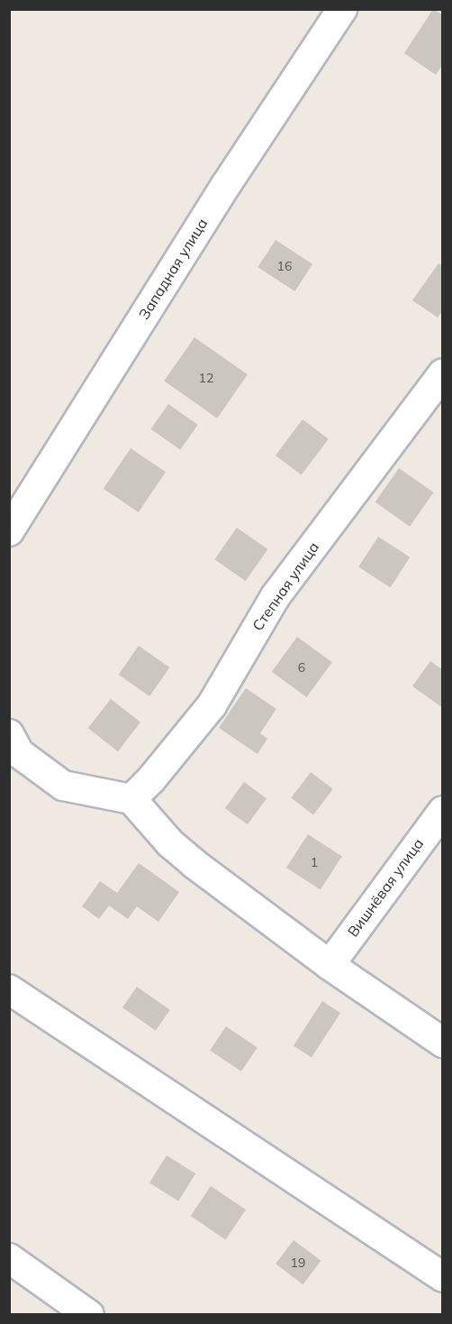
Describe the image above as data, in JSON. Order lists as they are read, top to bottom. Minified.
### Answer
{"streets":{"street":["Западная улица","Степная улица","Вишнёвая улица"]},"house_numbers":["16","12","6","1","19"]}
